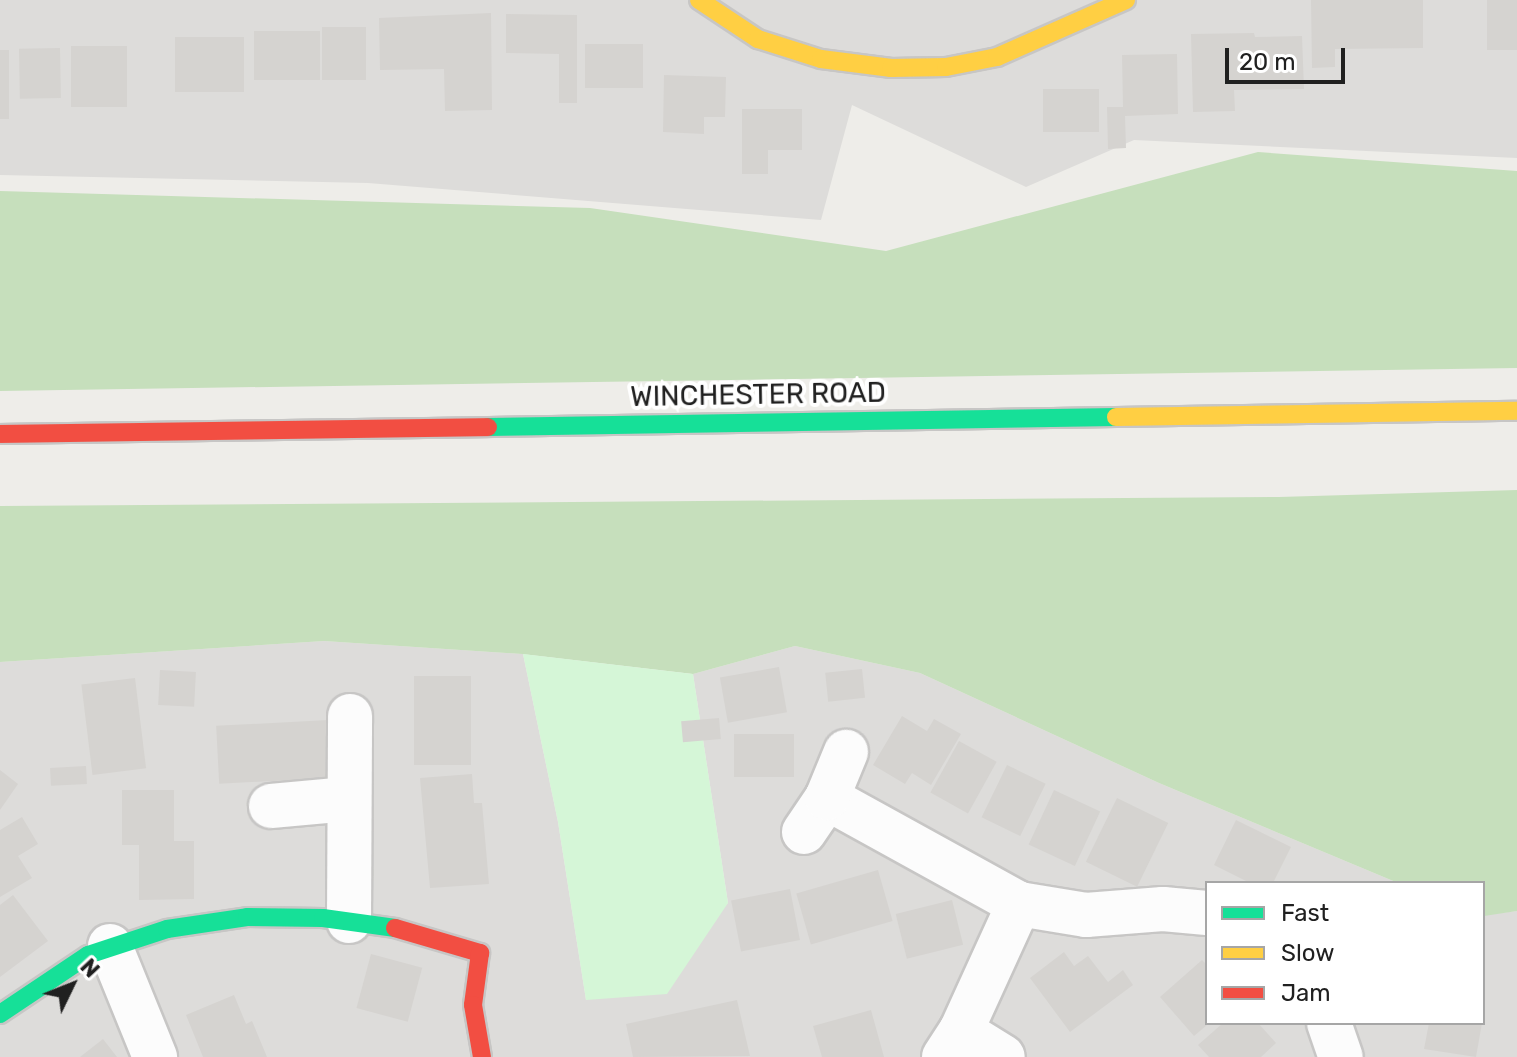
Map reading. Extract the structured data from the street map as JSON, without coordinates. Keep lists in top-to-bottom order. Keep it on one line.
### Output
{"streets":{"main road":["WINCHESTER ROAD"]},"legend":["Fast","Slow","Jam"],"scale_bar":"20 m","north":"top right"}
